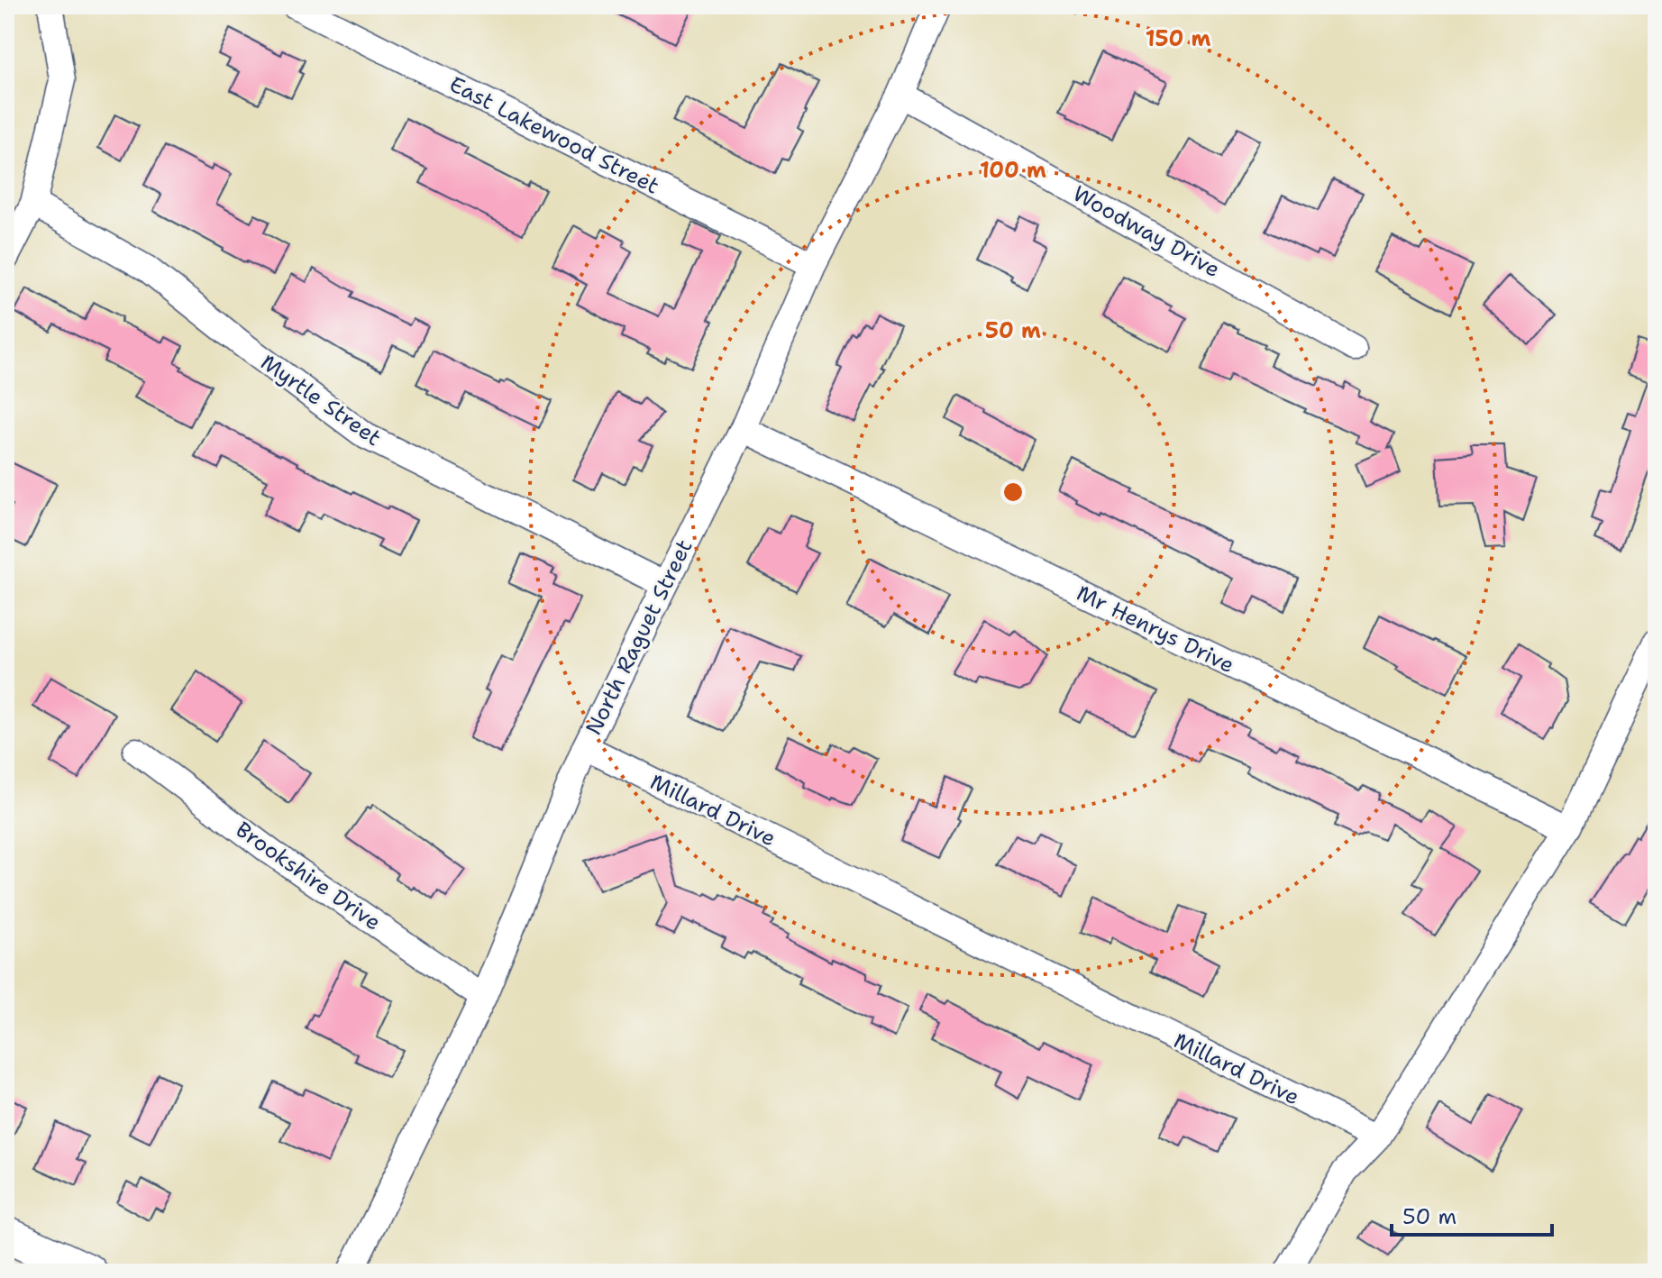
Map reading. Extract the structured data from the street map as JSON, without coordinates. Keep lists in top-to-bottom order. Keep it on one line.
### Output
{"streets":{"street":["East Lakewood Street","Woodway Drive","Myrtle Street","Mr Henrys Drive","North Raguet Street","Millard Drive","Brookshire Drive"]},"crossings":[["East Lakewood Street","North Raguet Street"],["Woodway Drive","North Raguet Street"],["Myrtle Street","North Raguet Street"],["Mr Henrys Drive","North Raguet Street"],["North Raguet Street","Millard Drive"],["North Raguet Street","Brookshire Drive"]],"scale_bar":"50 m","rings":["150 m","100 m","50 m"]}
